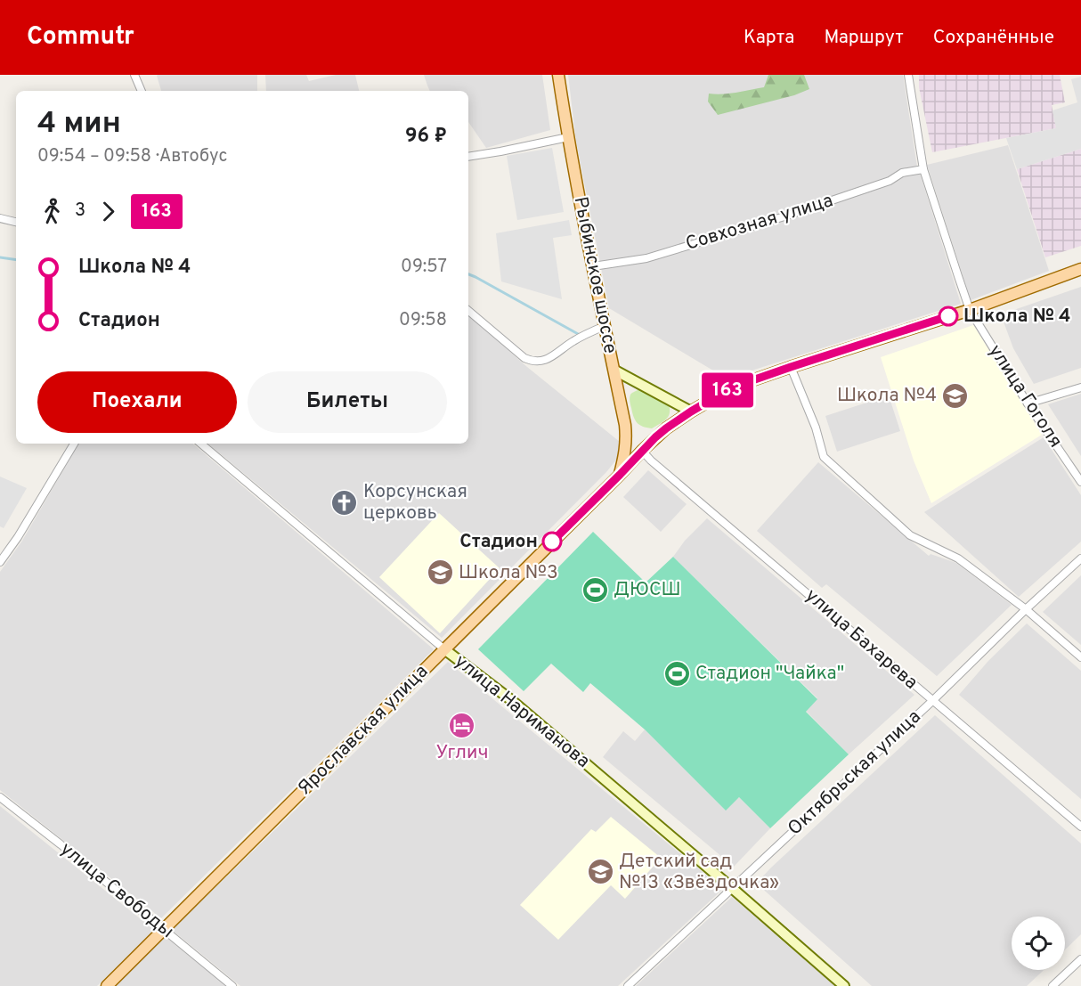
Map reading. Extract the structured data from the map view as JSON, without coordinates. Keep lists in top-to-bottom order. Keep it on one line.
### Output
{"streets":{"main road":["Рыбинское шоссе","улица Нариманова","Ярославская улица"],"street":["Совхозная улица","улица Гоголя","улица Бахарева","Октябрьская улица","улица Свободы"]},"crossings":[["Совхозная улица","Рыбинское шоссе"],["Совхозная улица","улица Гоголя"],["Рыбинское шоссе","Ярославская улица"],["улица Гоголя","Ярославская улица"],["улица Бахарева","Ярославская улица"],["улица Бахарева","Октябрьская улица"],["улица Нариманова","Ярославская улица"],["улица Нариманова","Октябрьская улица"],["Ярославская улица","улица Свободы"]],"places":{"other":["Школа № 4","Стадион"],"school or university":["Школа №4","Школа №3","Детский сад №13 «Звёздочка»"],"church":["Корсунская церковь"],"sports":["ДЮСШ","Стадион \"Чайка\""],"hotel":["Углич"]},"lines":["bus line 163"],"page":{"header":"Commutr","nav":["Карта","Маршрут","Сохранённые"],"on_map":"163","heading":["4 мин","09:54 – 09:58 · Автобус","96 ₽"],"legs":["3","163"],"list":[{"name":"Школа № 4","value":"09:57"},{"name":"Стадион","value":"09:58"}],"buttons":["Поехали","Билеты"]}}
